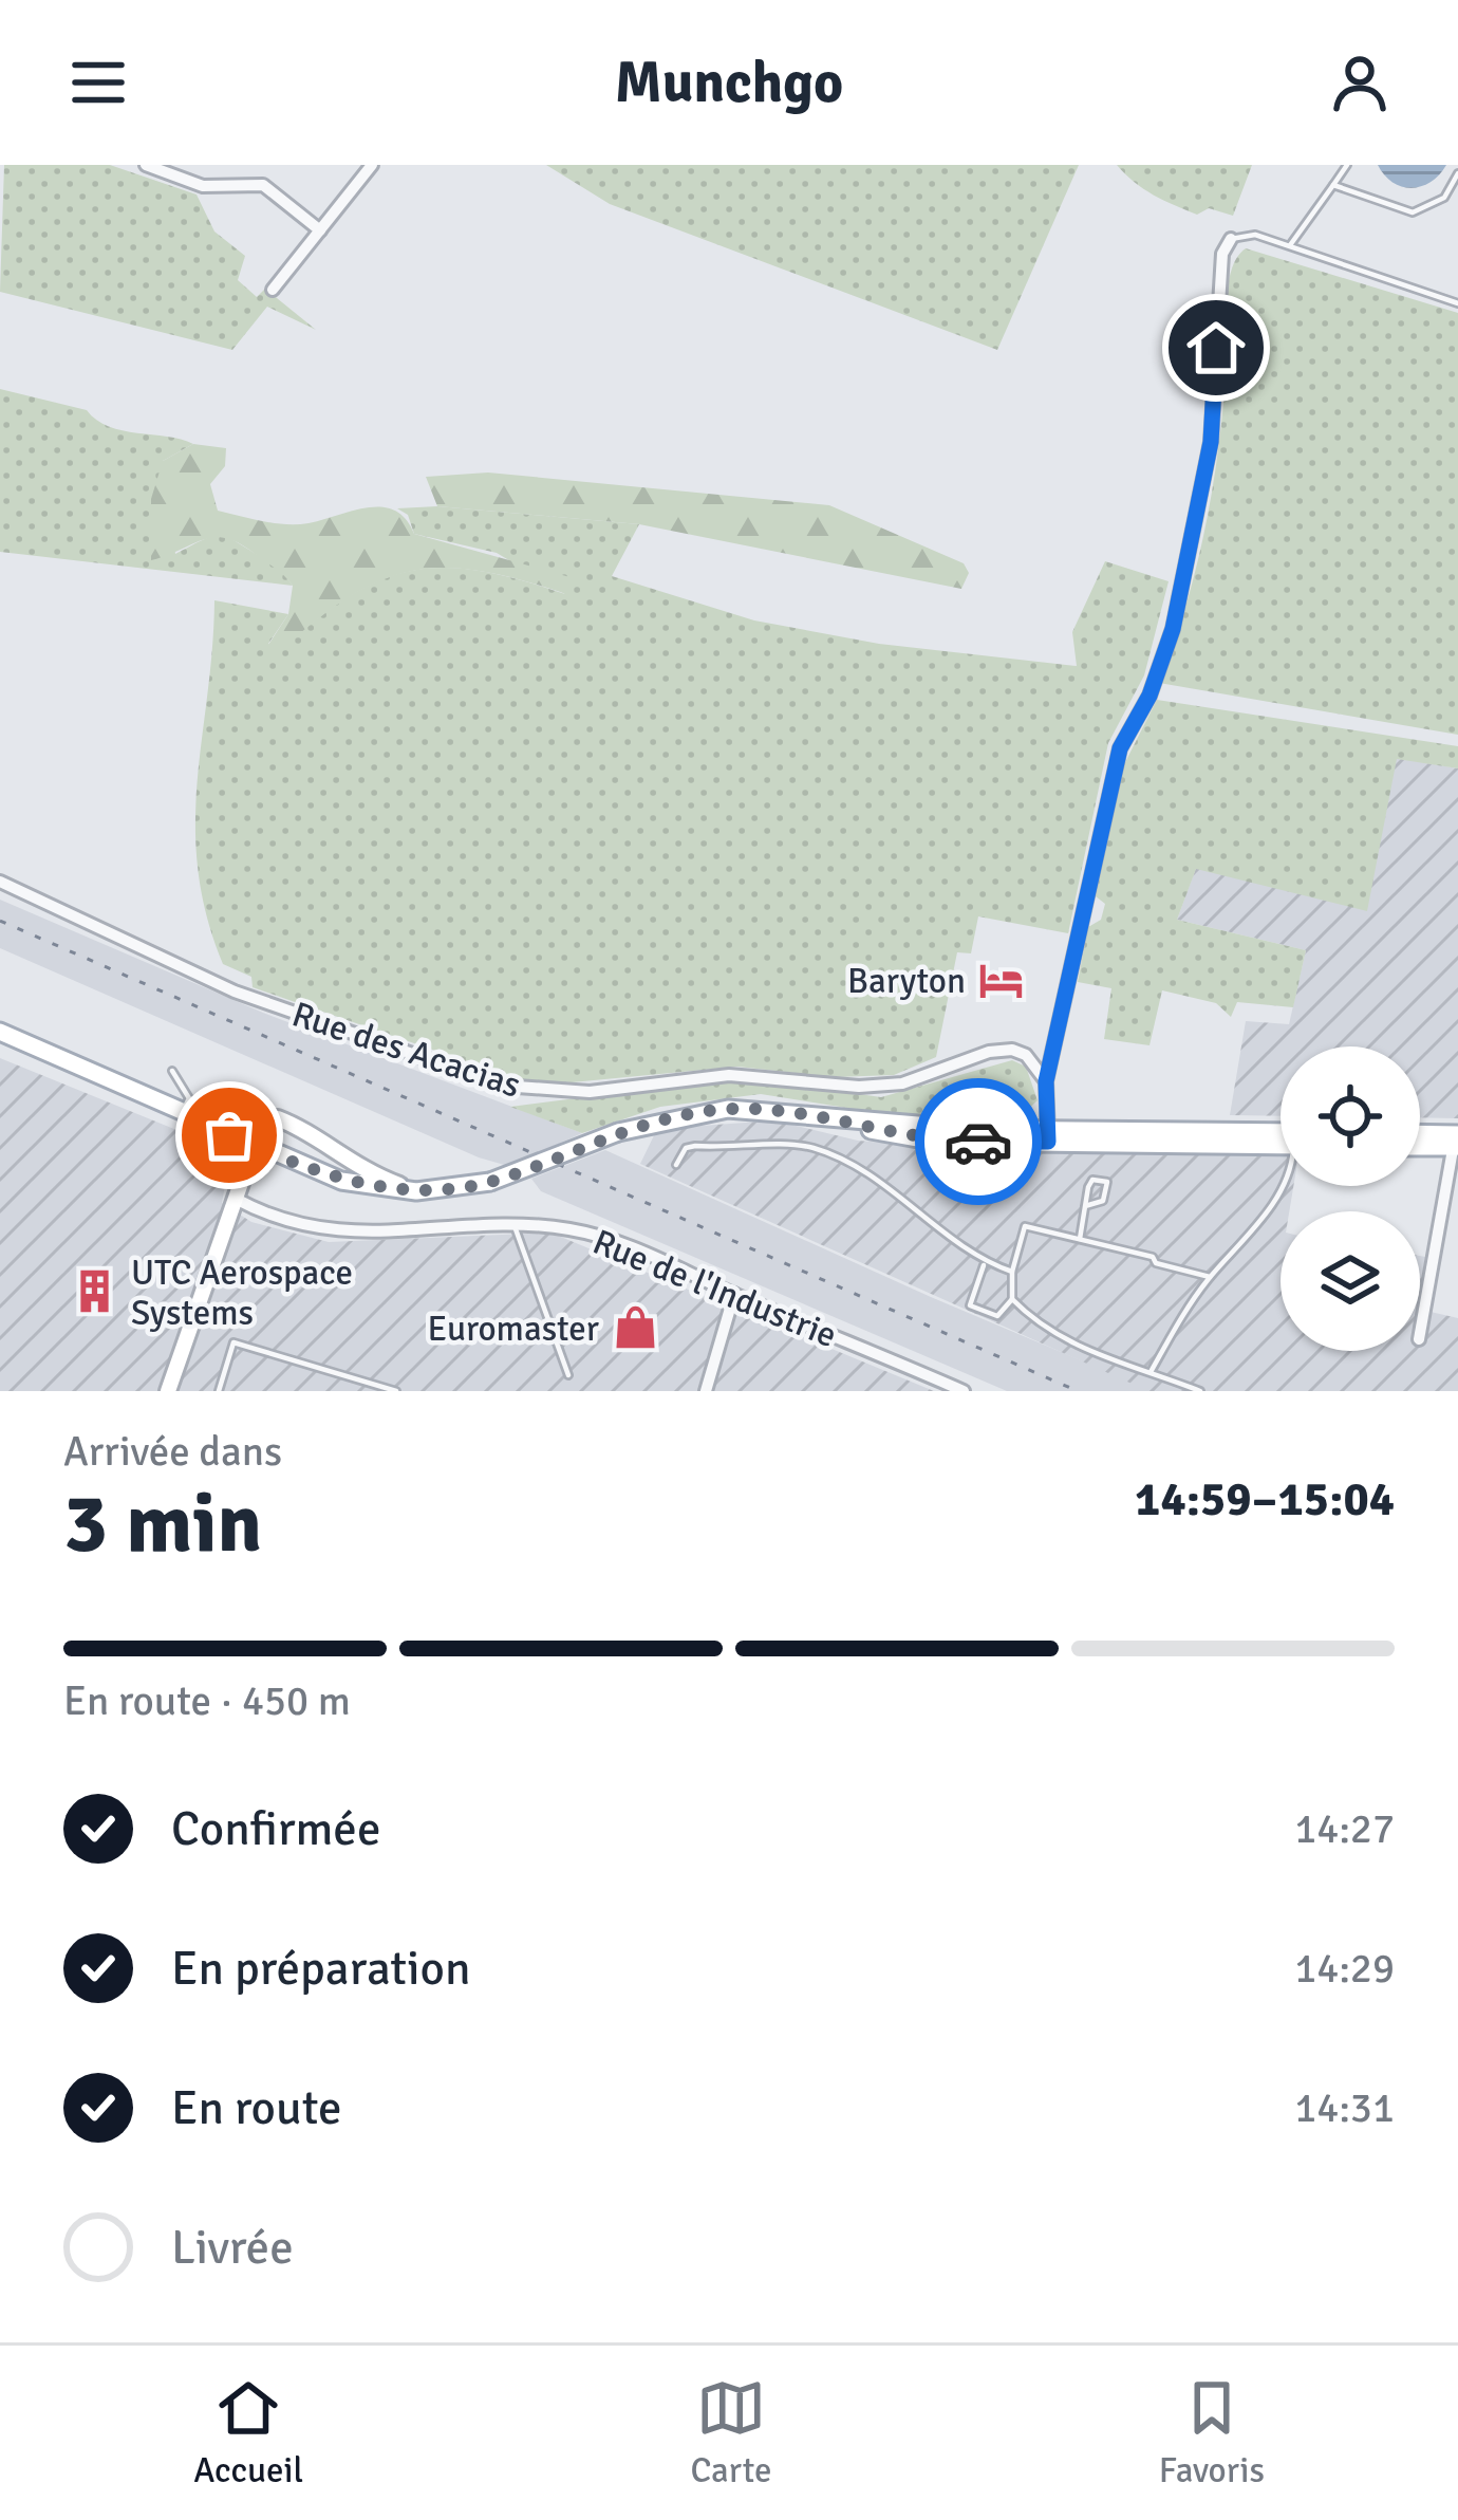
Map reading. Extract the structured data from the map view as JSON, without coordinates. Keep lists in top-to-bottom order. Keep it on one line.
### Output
{"streets":{"street":["Rue des Acacias","Rue de l'Industrie"]},"places":{"hotel":["Baryton"],"building":["UTC Aerospace Systems"],"shop":["Euromaster"]},"page":{"header":"Munchgo","heading":["3 min","Arrivée dans","14:59–15:04"],"bar":"En route · 450 m","list":[["Confirmée","14:27"],["En préparation","14:29"],["En route","14:31"],"Livrée"],"tabs":["Accueil","Carte","Favoris"]}}
